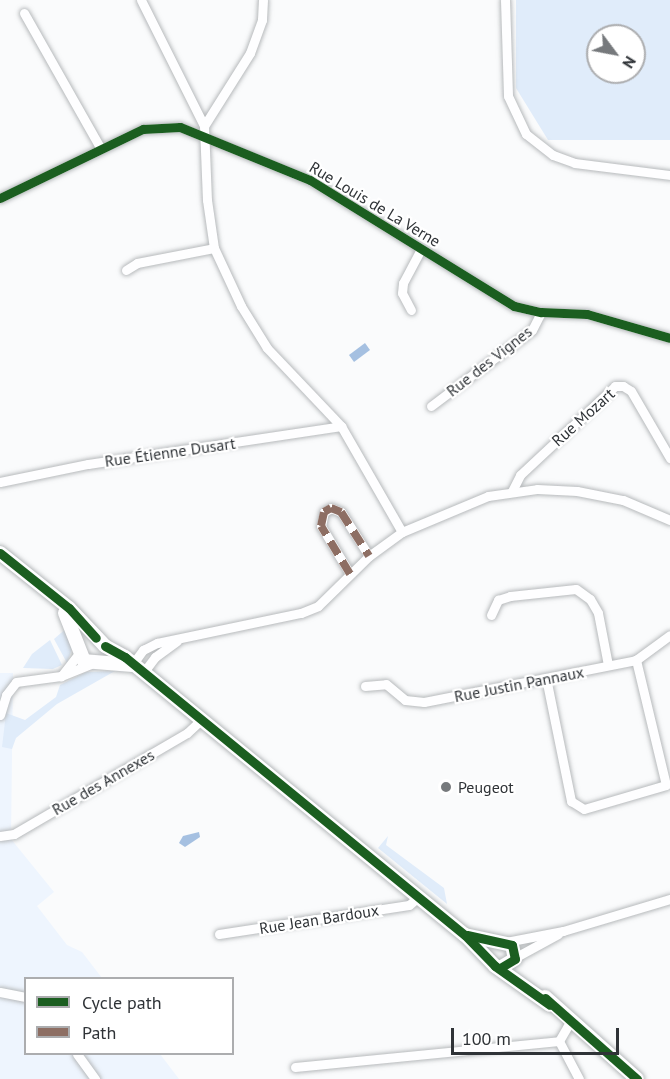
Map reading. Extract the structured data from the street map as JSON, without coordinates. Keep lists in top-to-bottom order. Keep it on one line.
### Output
{"streets":{"street":["Rue Louis de La Verne","Rue des Vignes","Rue Mozart","Rue Étienne Dusart","Rue Justin Pannaux","Rue des Annexes","Rue Jean Bardoux"]},"crossings":[["Rue Louis de La Verne","Rue des Vignes"]],"places":["Peugeot"],"legend":["Cycle path","Path"],"scale_bar":"100 m","north":"bottom right"}
